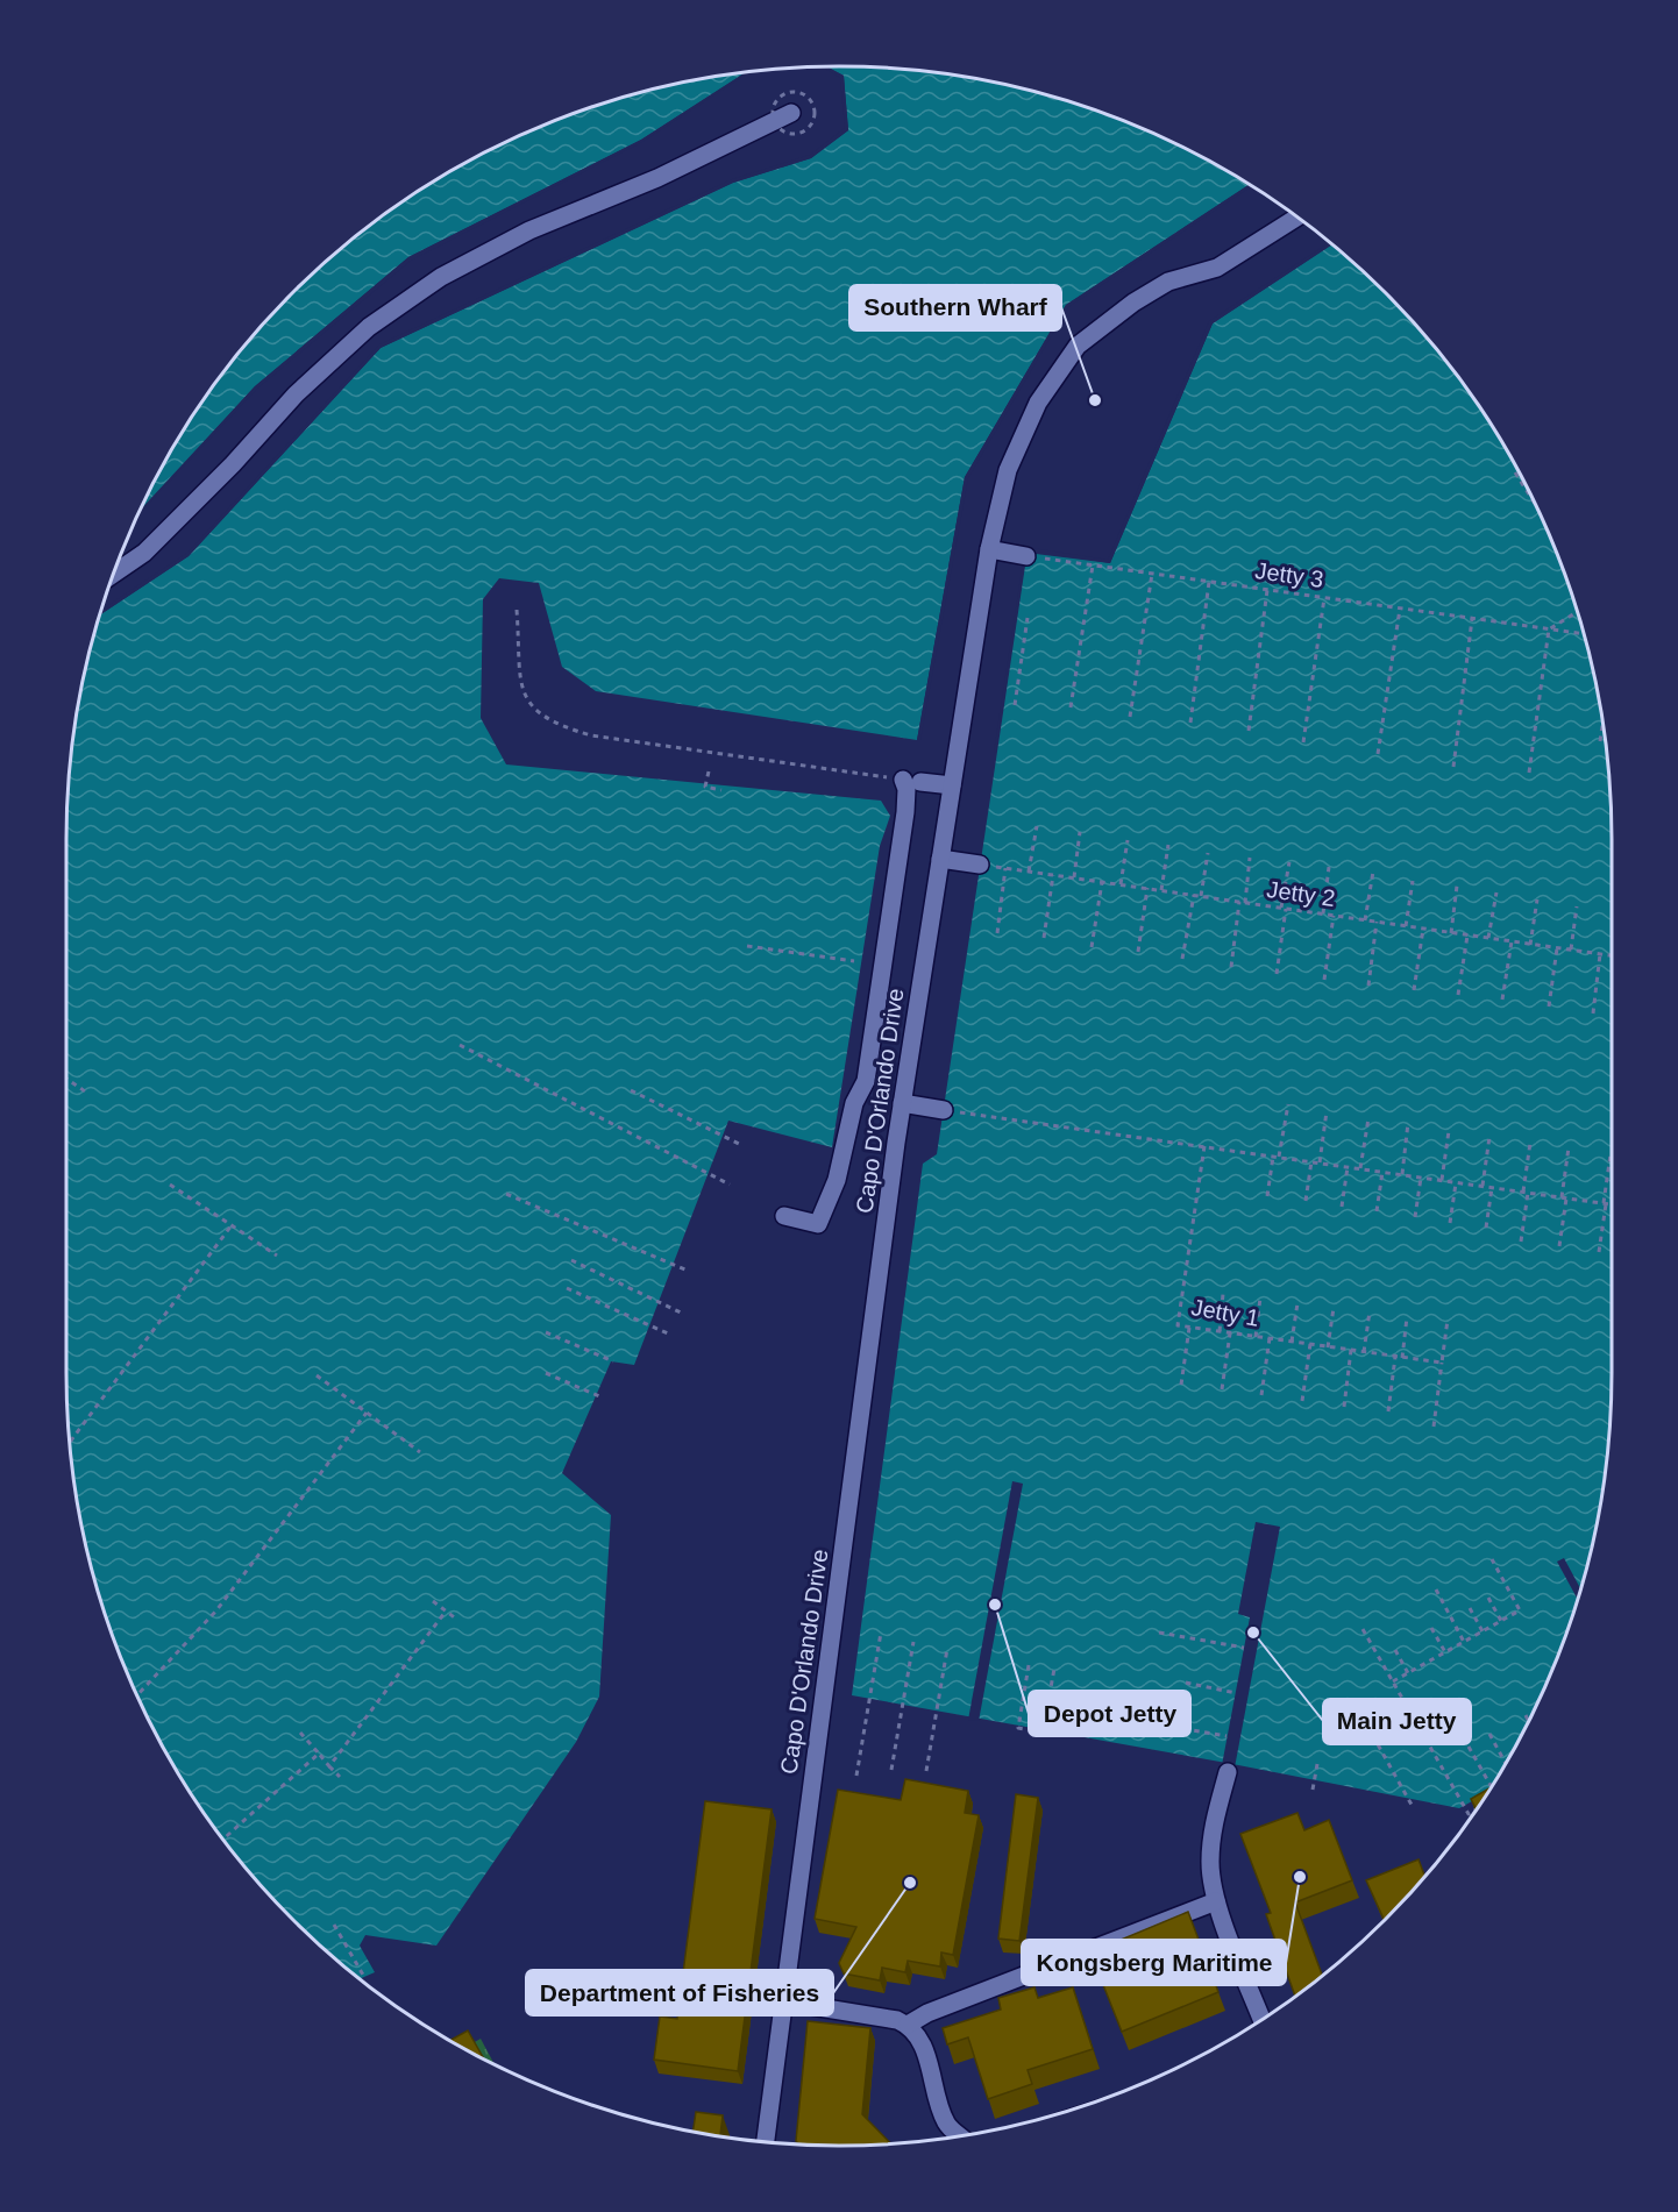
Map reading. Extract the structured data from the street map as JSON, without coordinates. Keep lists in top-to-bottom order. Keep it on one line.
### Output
{"streets":{"street":["Capo D'Orlando Drive"],"path":["Jetty 3","Jetty 2","Jetty 1"]},"places":["Southern Wharf","Depot Jetty","Main Jetty","Kongsberg Maritime","Department of Fisheries"]}
